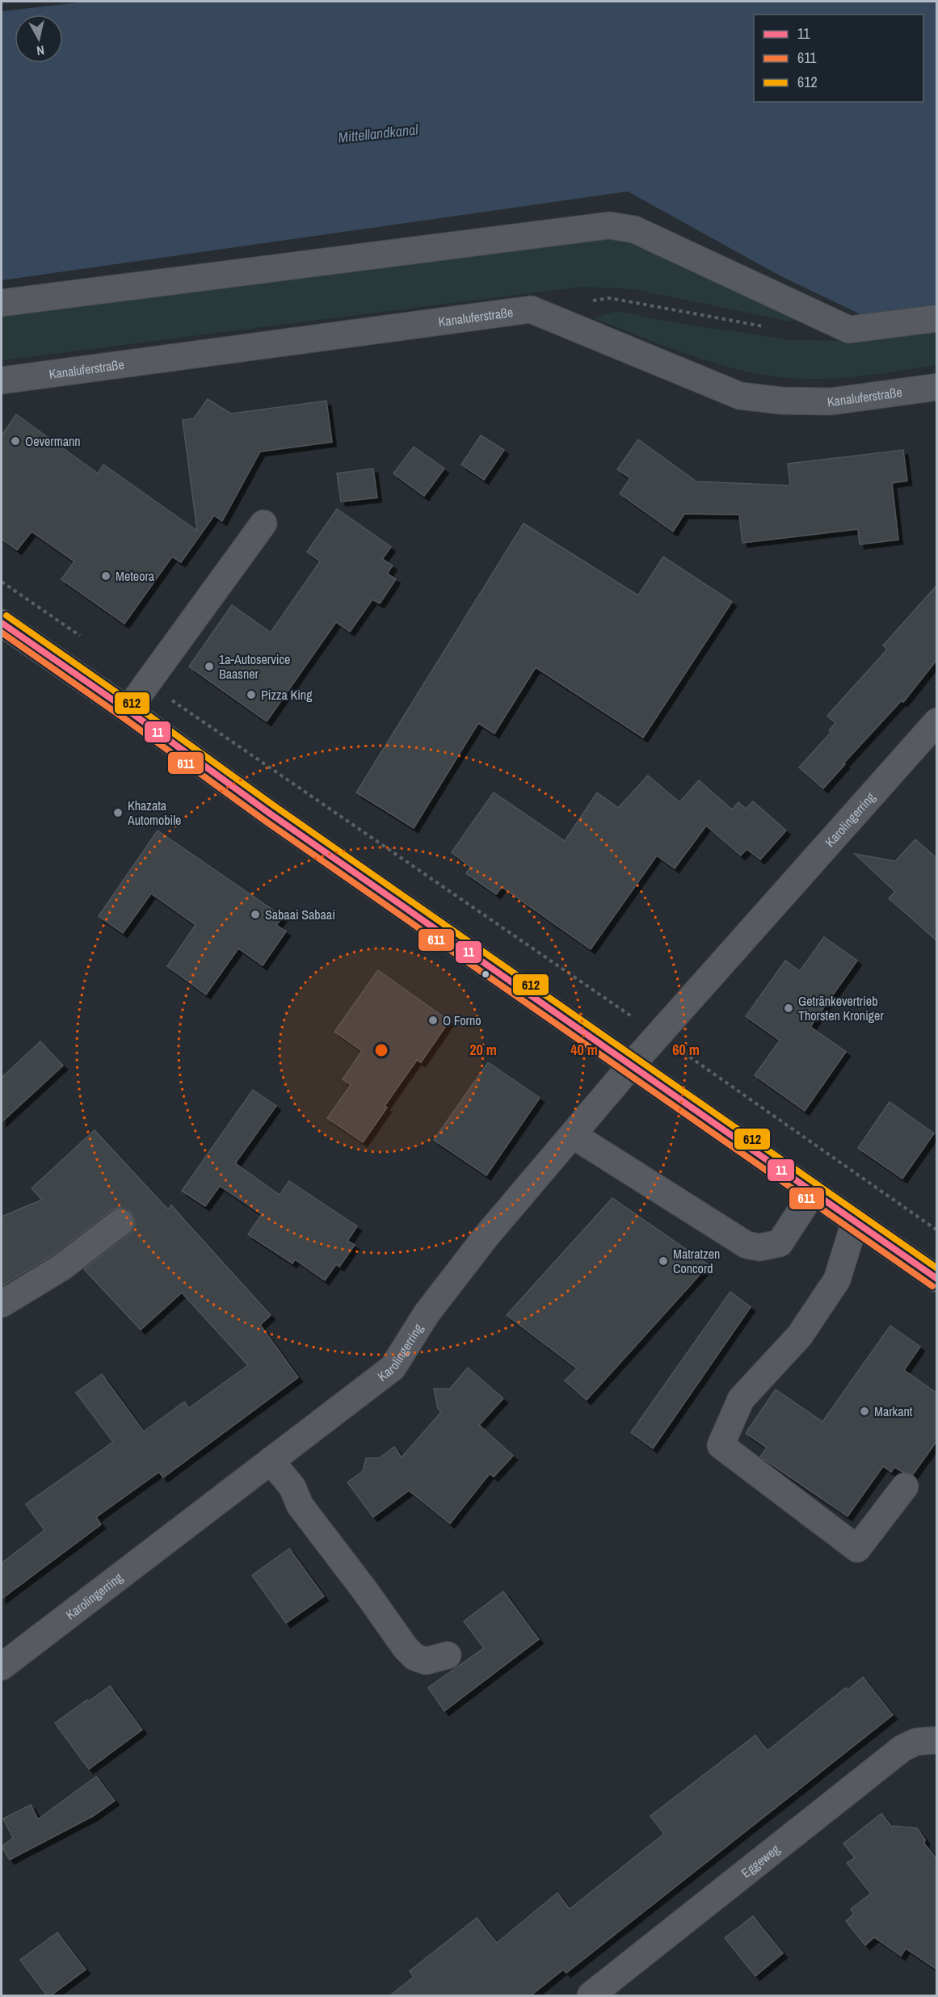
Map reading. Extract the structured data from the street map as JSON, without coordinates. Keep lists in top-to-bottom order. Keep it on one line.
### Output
{"streets":{"street":["Kanaluferstraße","Karolingerring","Eggeweg"]},"water":["Mittellandkanal"],"places":["Oevermann","Meteora","1a-Autoservice Baasner","Pizza King","Khazata Automobile","Sabaai Sabaai","Getränkevertrieb Thorsten Kroniger","O Forno","Matratzen Concord","Markant"],"lines":["transit line 612","transit line 11","transit line 611"],"legend":["11","611","612"],"north":"bottom","rings":["20 m","40 m","60 m"]}
